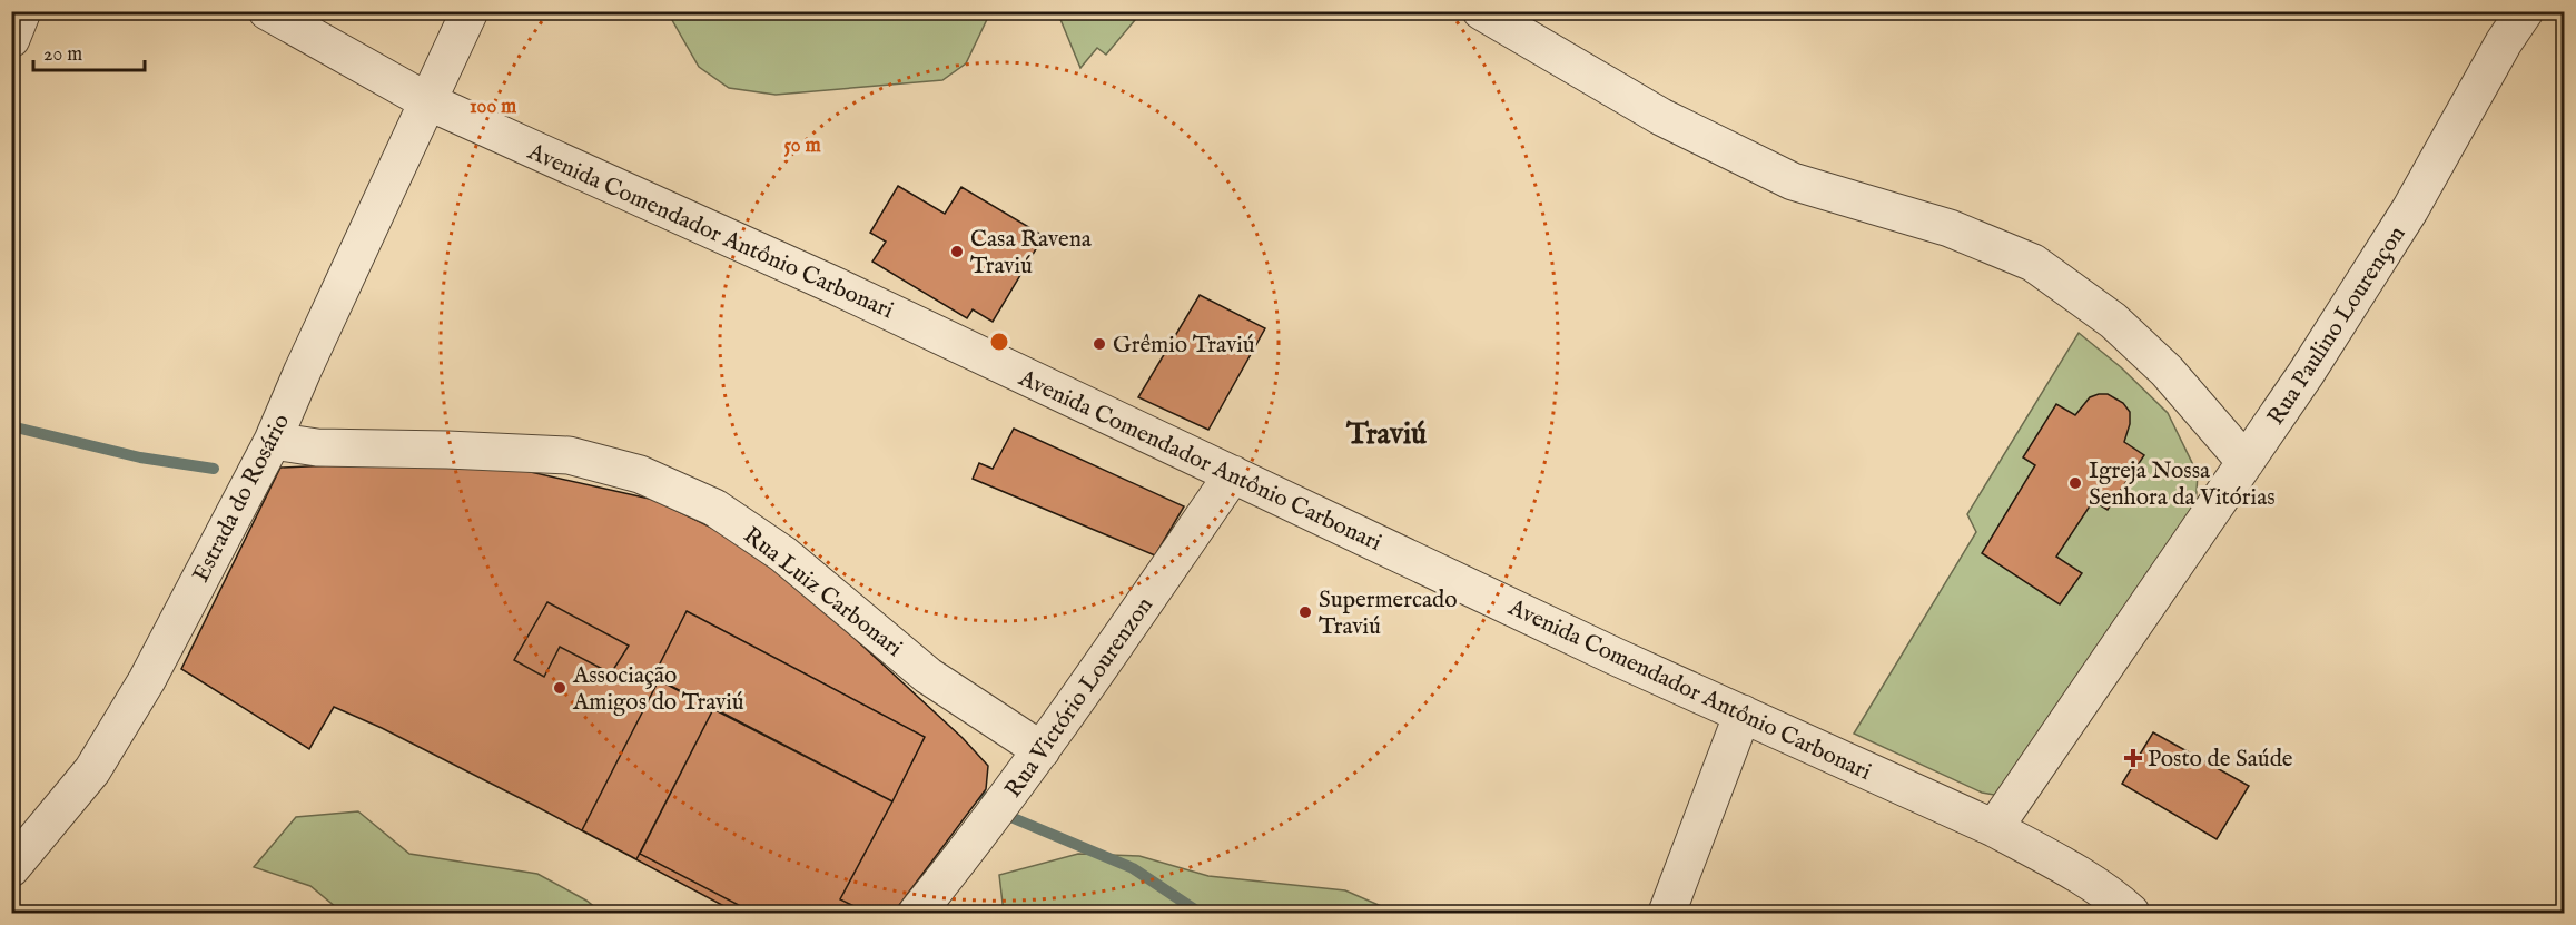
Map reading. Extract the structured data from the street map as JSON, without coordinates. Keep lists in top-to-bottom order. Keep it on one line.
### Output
{"streets":{"street":["Avenida Comendador Antônio Carbonari","Rua Paulino Lourençon","Estrada do Rosário","Rua Luiz Carbonari","Rua Victório Lourenzon"]},"crossings":[["Avenida Comendador Antônio Carbonari","Rua Paulino Lourençon"],["Avenida Comendador Antônio Carbonari","Estrada do Rosário"],["Avenida Comendador Antônio Carbonari","Rua Victório Lourenzon"],["Estrada do Rosário","Rua Luiz Carbonari"],["Rua Luiz Carbonari","Rua Victório Lourenzon"]],"districts":["Traviú"],"places":{"other":["Casa Ravena Traviú","Grêmio Traviú","Igreja Nossa Senhora da Vitórias","Supermercado Traviú","Associação Amigos do Traviú"],"health":["Posto de Saúde"]},"scale_bar":"20 m","rings":["100 m","50 m"]}
